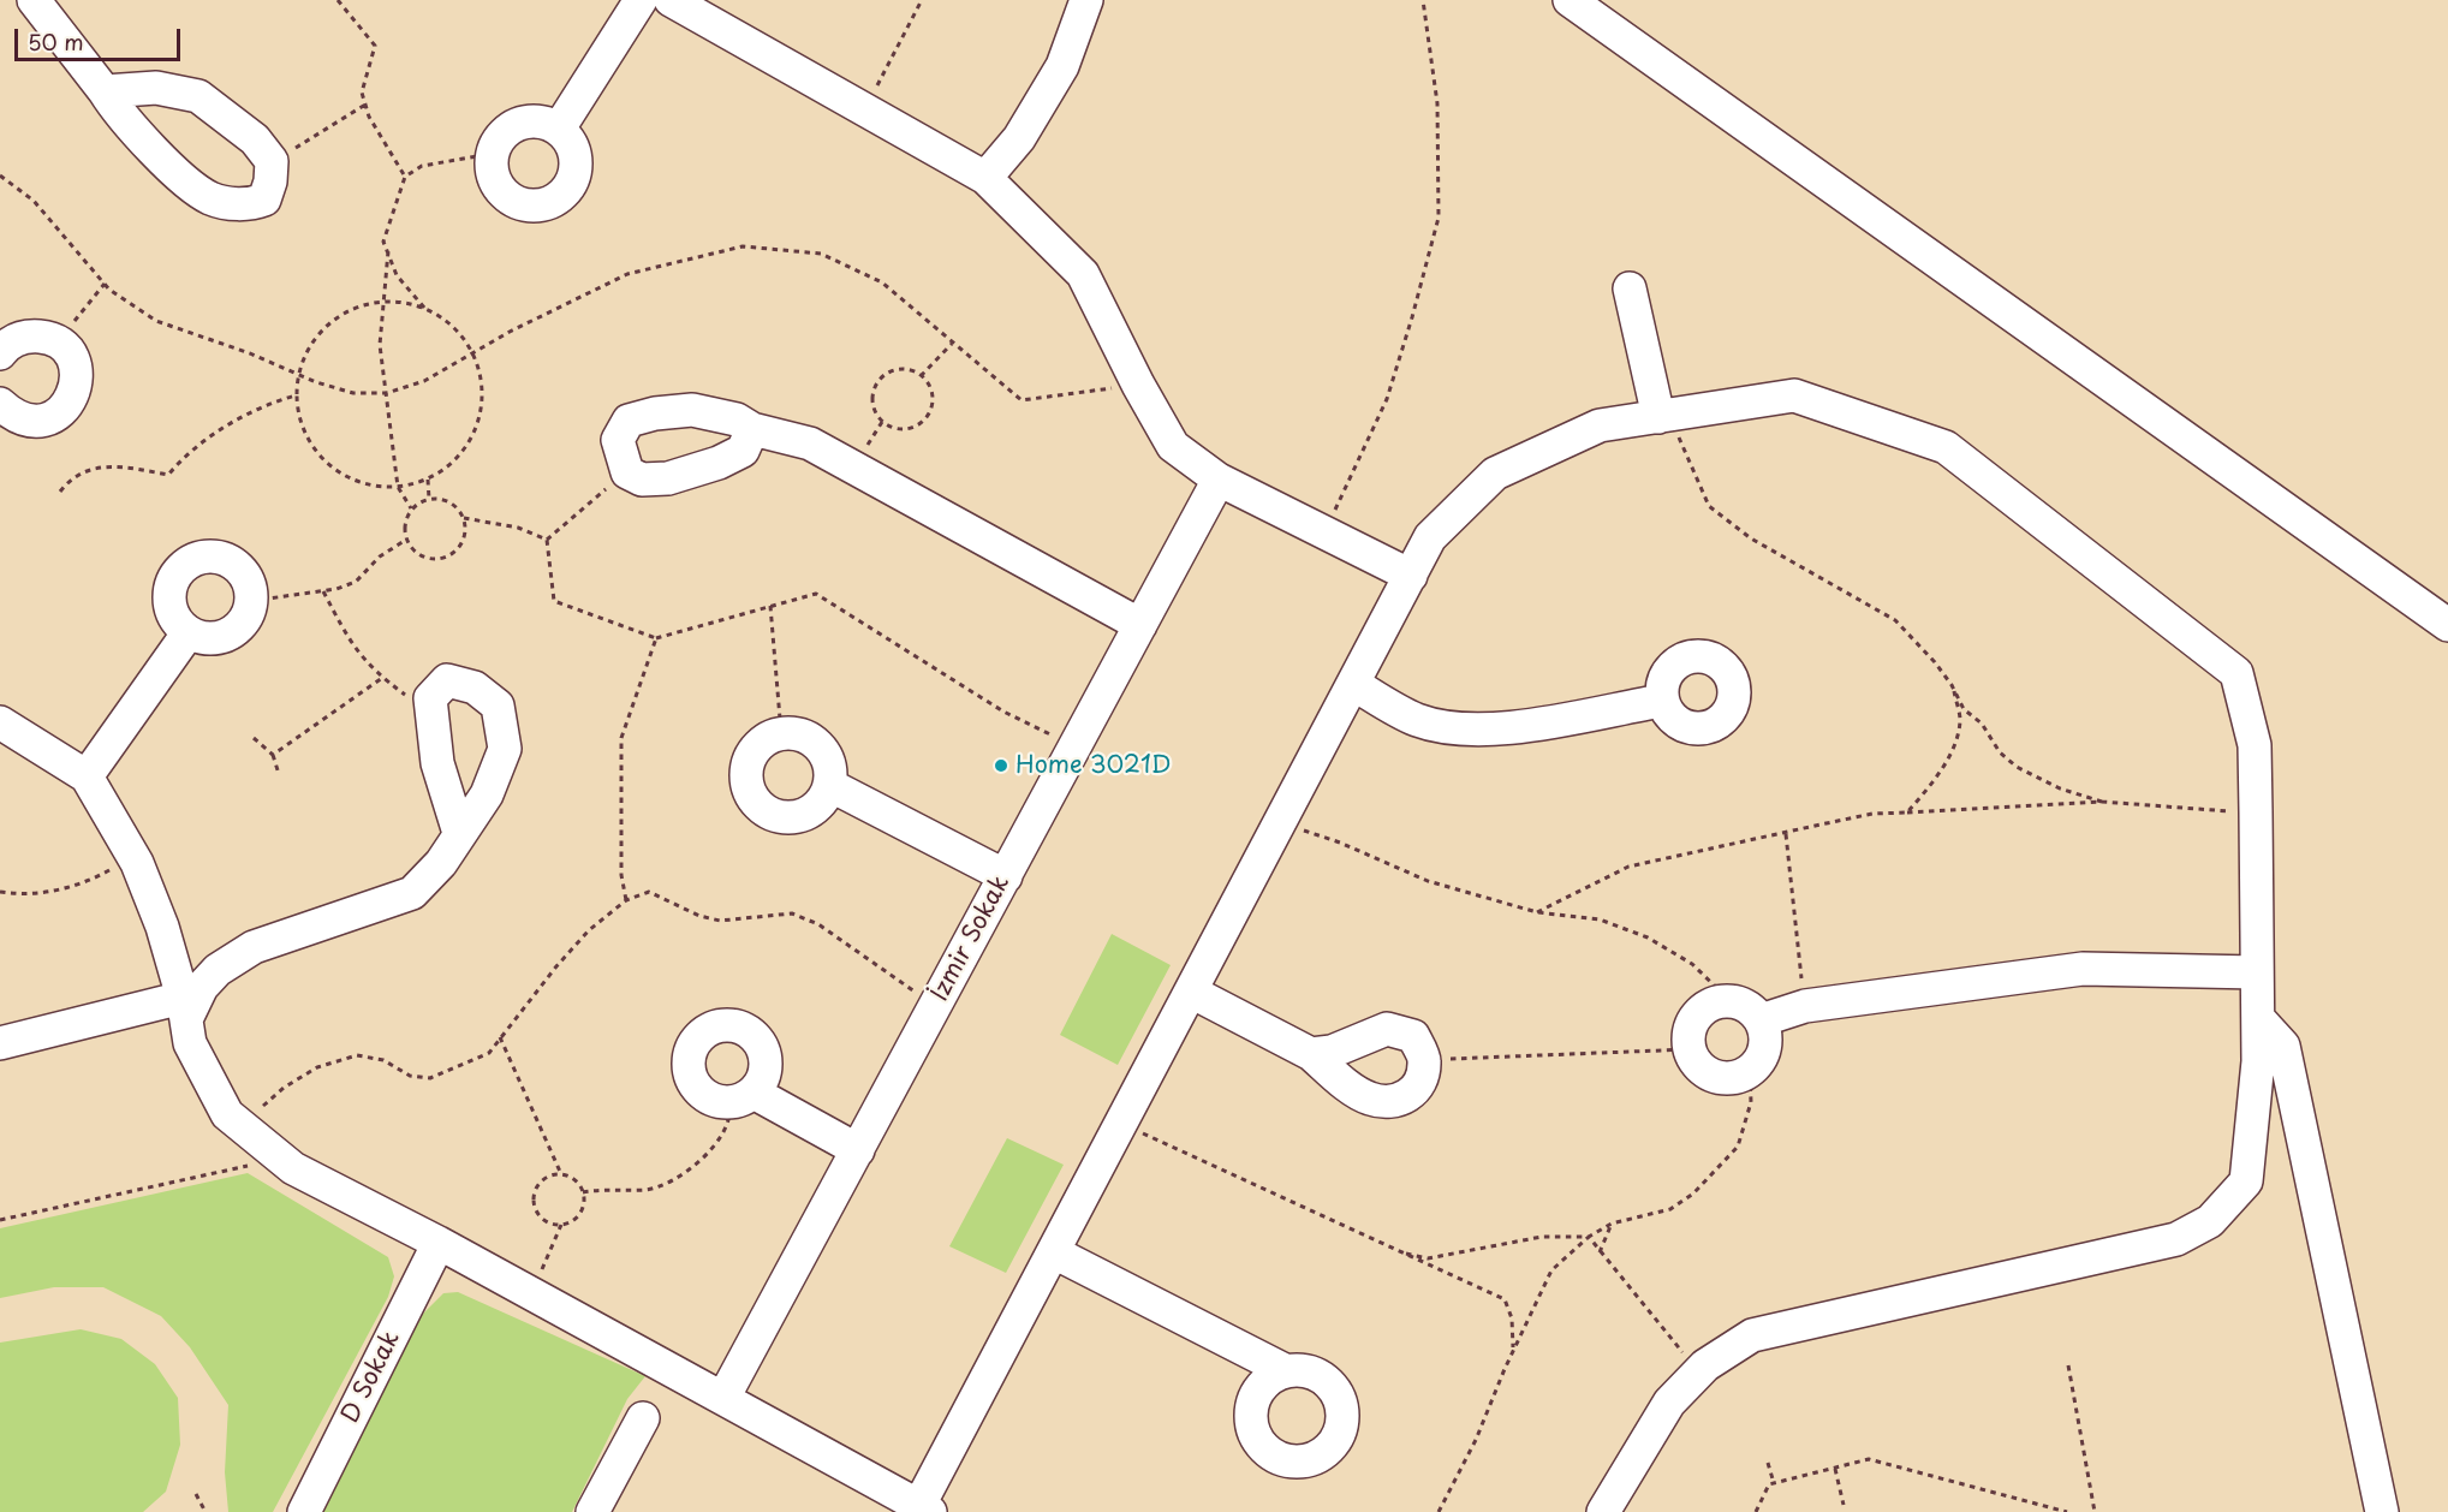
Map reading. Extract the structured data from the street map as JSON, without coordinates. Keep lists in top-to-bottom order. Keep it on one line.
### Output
{"streets":{"street":["İzmir Sokak","D Sokak"]},"places":["Home 3021D"],"scale_bar":"50 m"}
